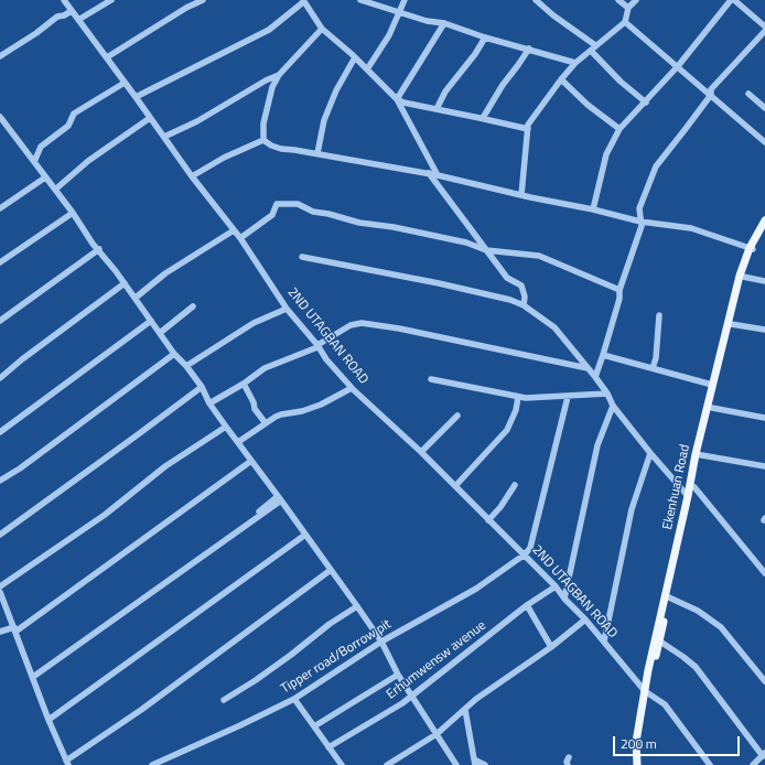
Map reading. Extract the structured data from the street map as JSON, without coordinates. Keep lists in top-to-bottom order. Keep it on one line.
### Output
{"streets":{"main road":["Ekenhuan Road"],"street":["2ND UTAGBAN ROAD","Tipper road/Borrow pit","Erhumwensw avenue"]},"crossings":[["2ND UTAGBAN ROAD","Ekenhuan Road"],["2ND UTAGBAN ROAD","Tipper road/Borrow pit"],["2ND UTAGBAN ROAD","Erhumwensw avenue"]],"scale_bar":"200 m"}
